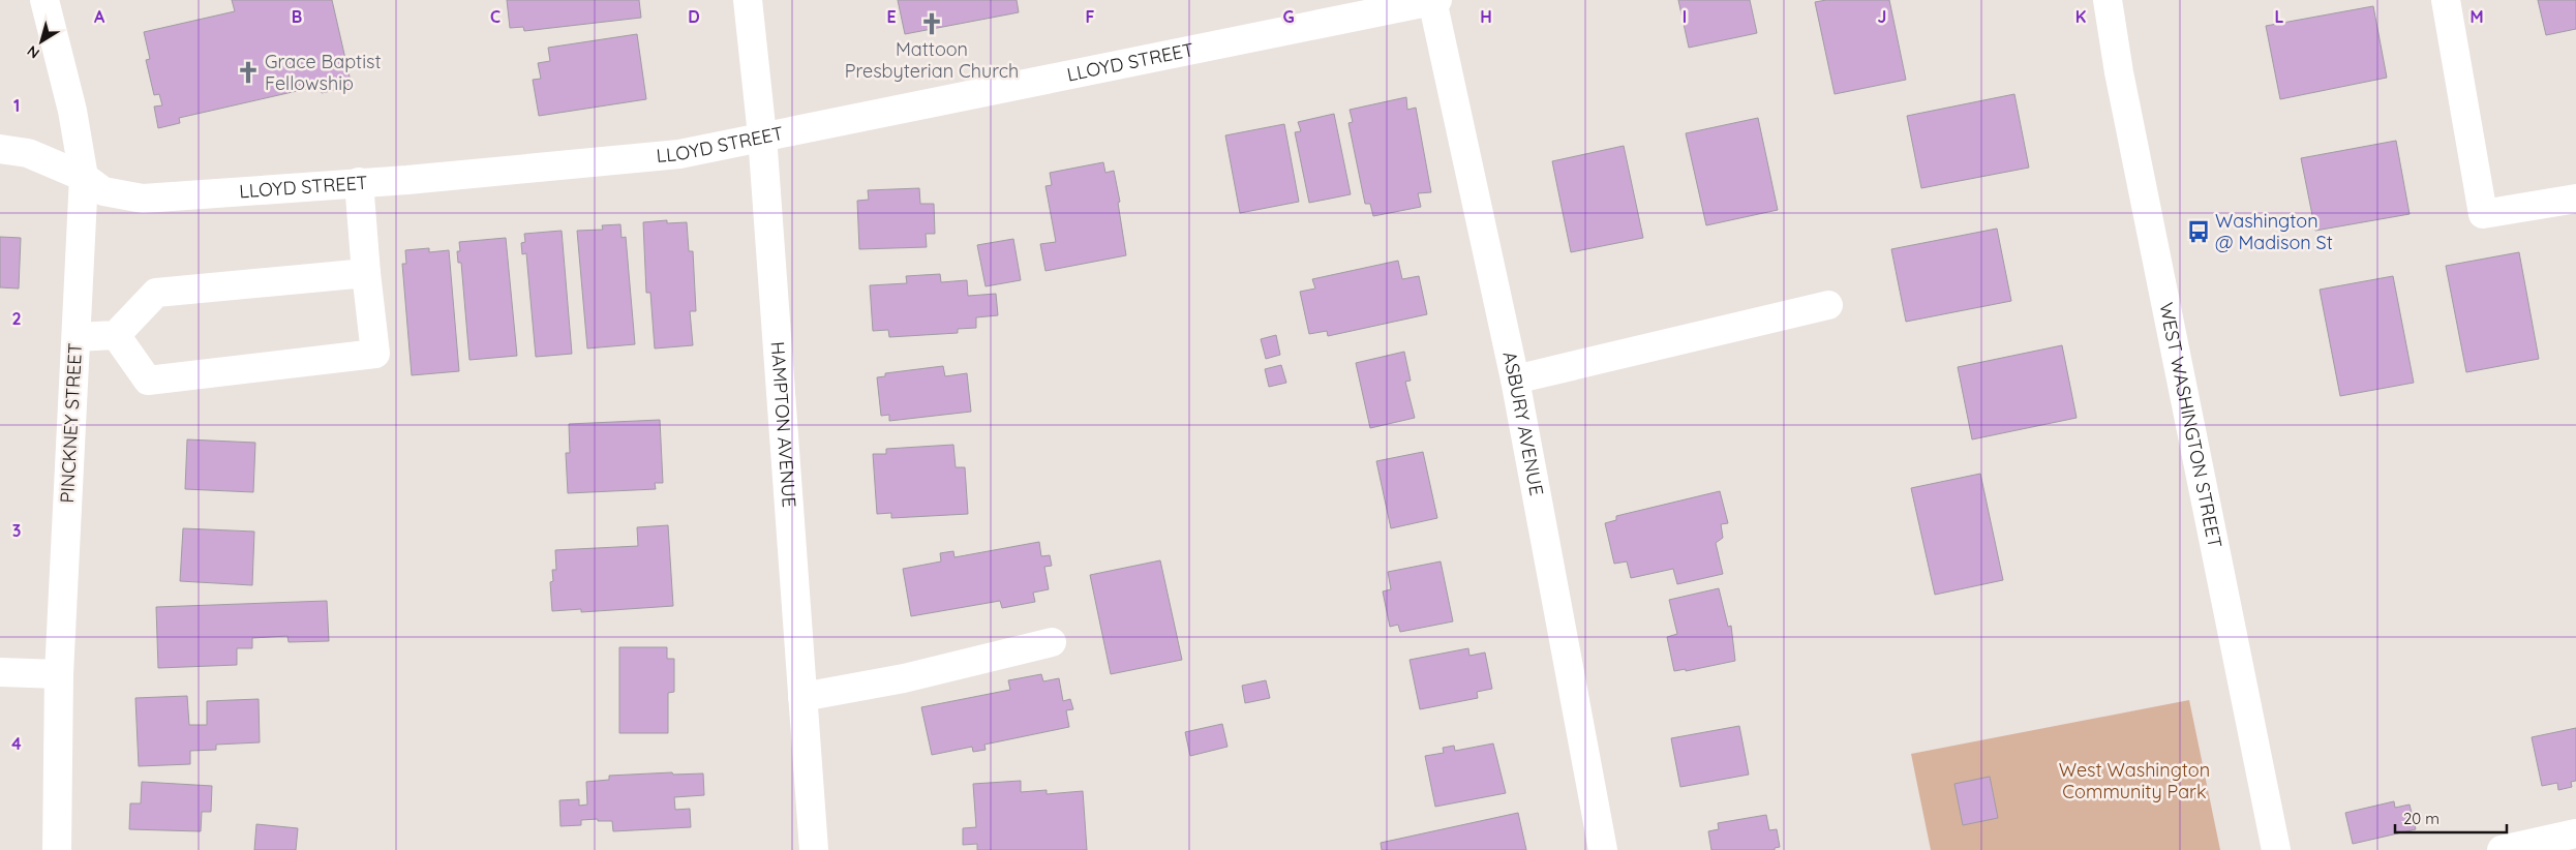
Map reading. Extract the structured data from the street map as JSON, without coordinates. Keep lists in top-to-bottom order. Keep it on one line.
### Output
{"streets":{"street":["LLOYD STREET","PINCKNEY STREET","ASBURY AVENUE","HAMPTON AVENUE","WEST WASHINGTON STREET"]},"crossings":[["LLOYD STREET","PINCKNEY STREET"],["LLOYD STREET","ASBURY AVENUE"],["LLOYD STREET","HAMPTON AVENUE"]],"parks":["West Washington Community Park"],"places":{"church":["Mattoon Presbyterian Church","Grace Baptist Fellowship"],"bus stop":["Washington @ Madison St"]},"scale_bar":"20 m","north":"bottom left","grid":{"columns":["A","B","C","D","E","F","G","H","I","J","K","L","M"],"rows":["1","2","3","4"]}}
